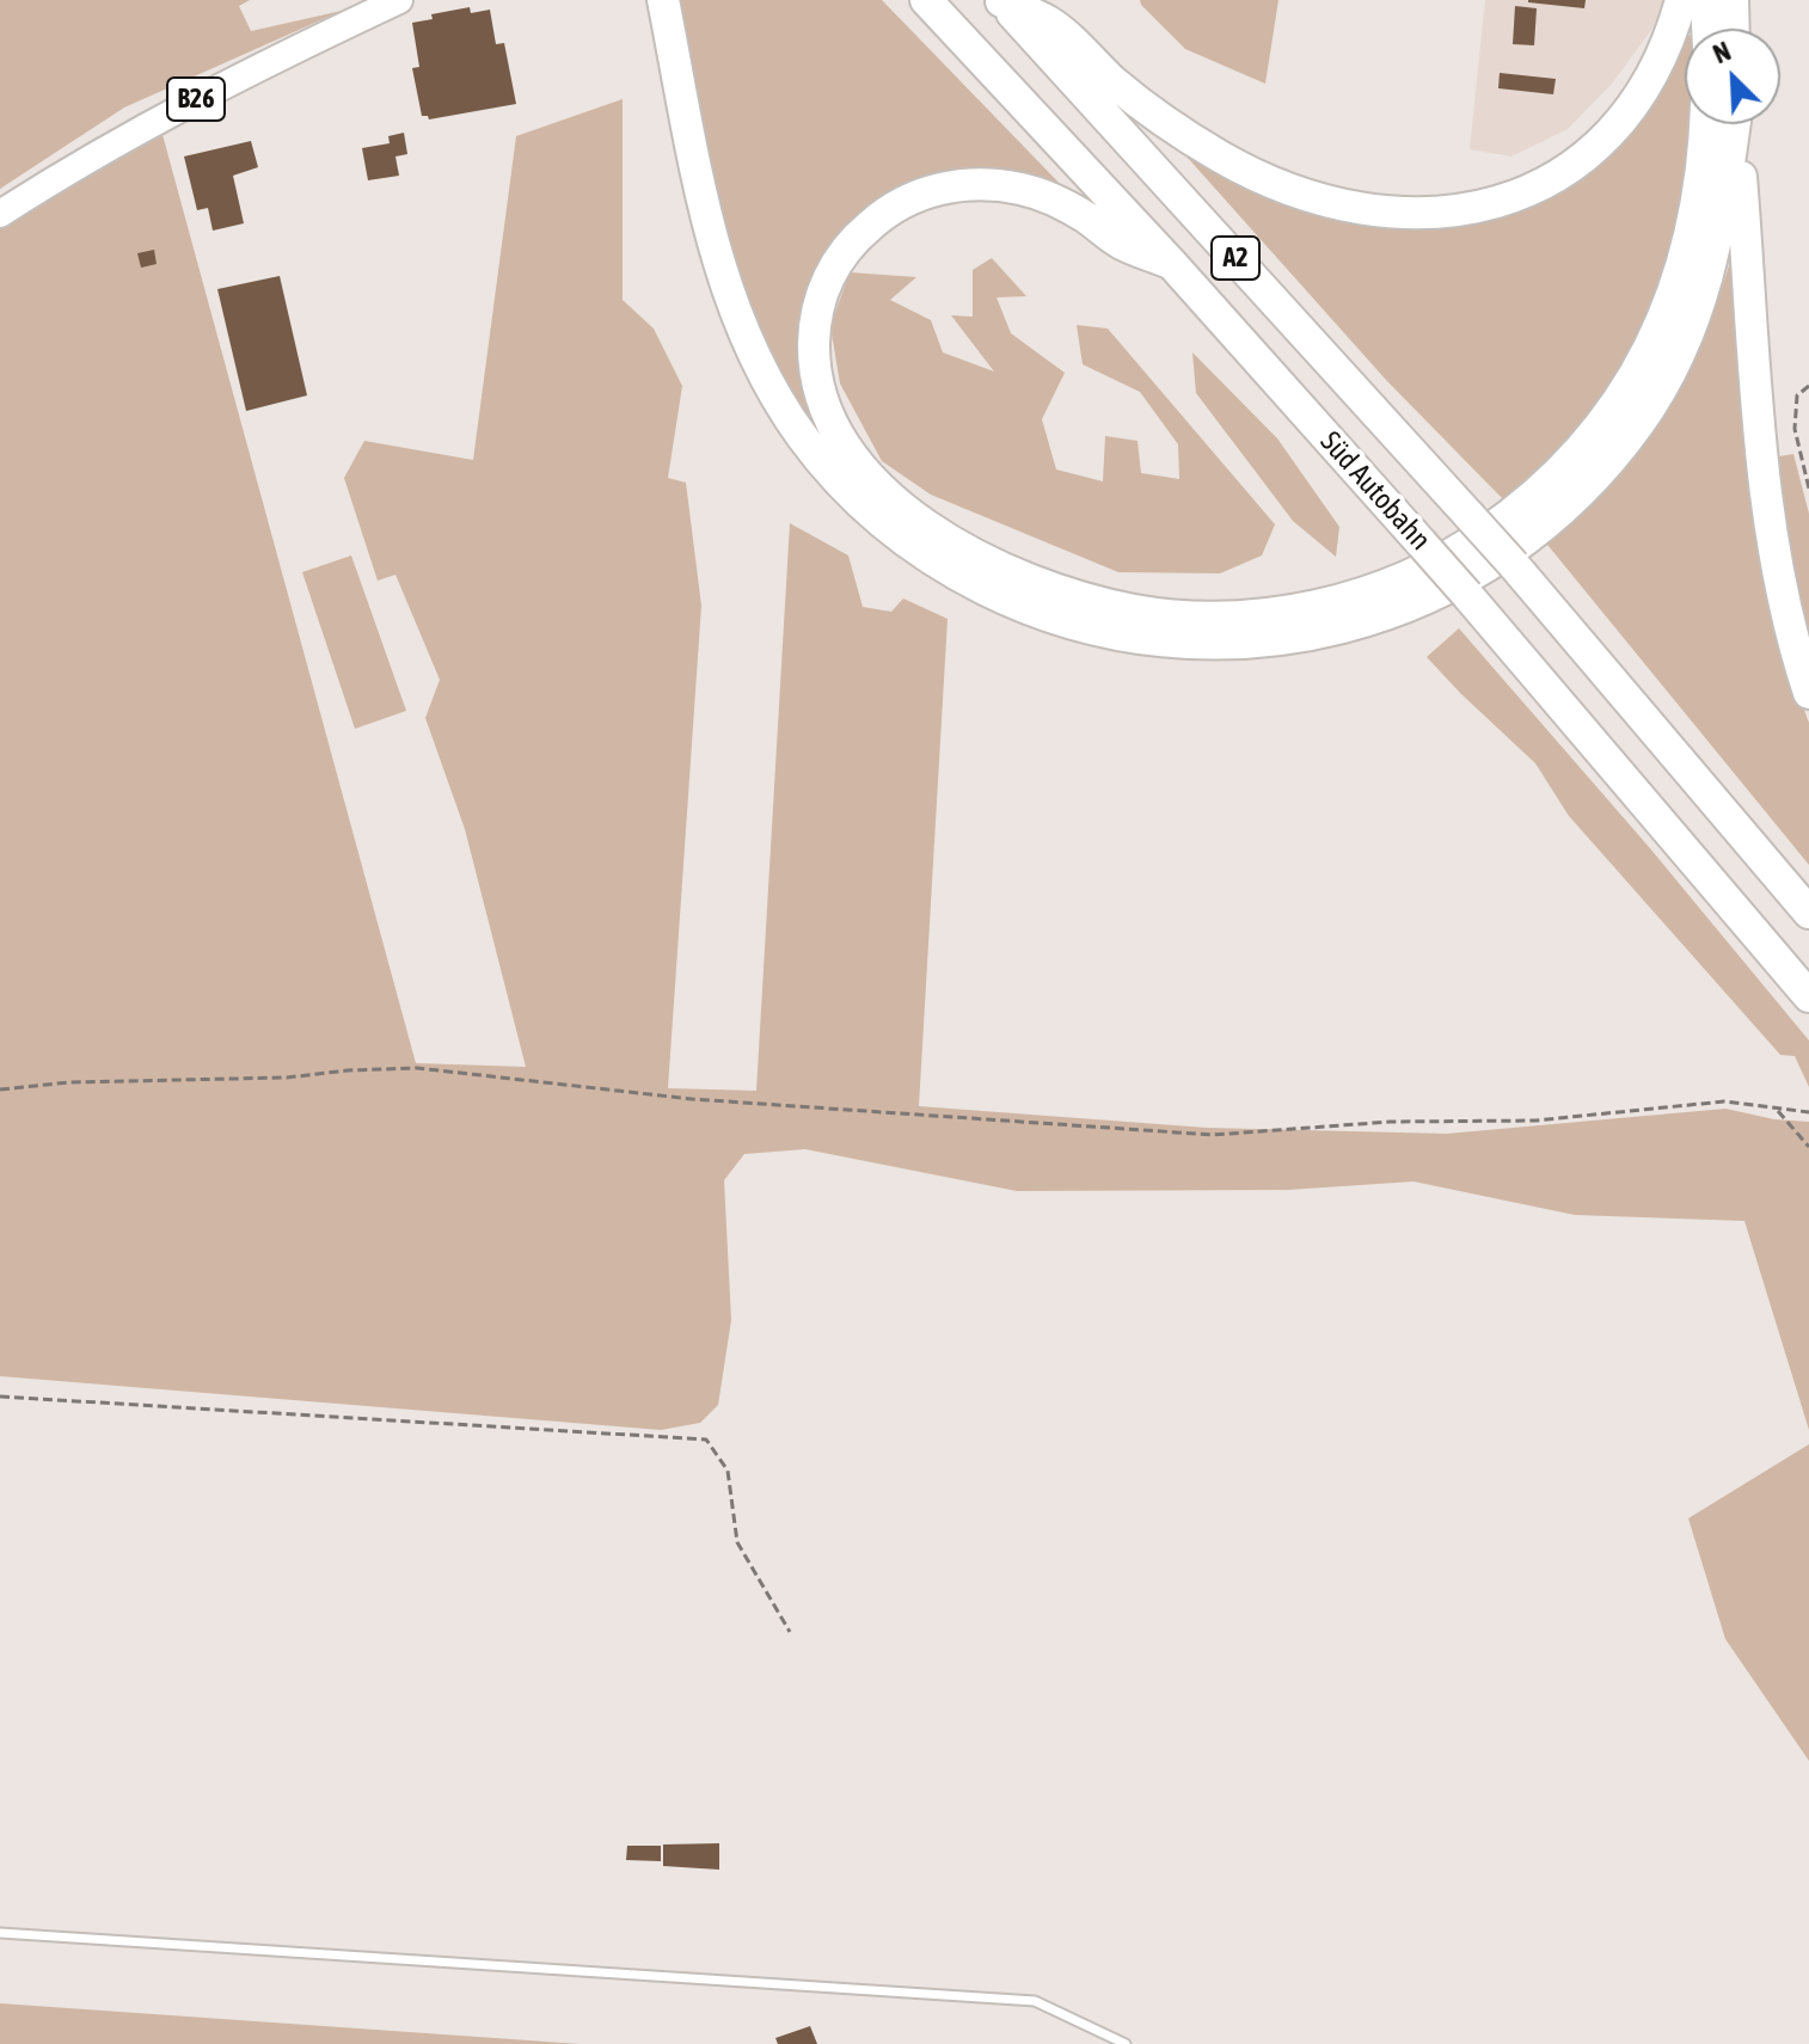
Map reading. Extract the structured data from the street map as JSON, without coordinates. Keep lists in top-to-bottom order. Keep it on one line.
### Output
{"streets":{"highway":["A2","Süd Autobahn"],"main road":["B26"]},"north":"top left"}
